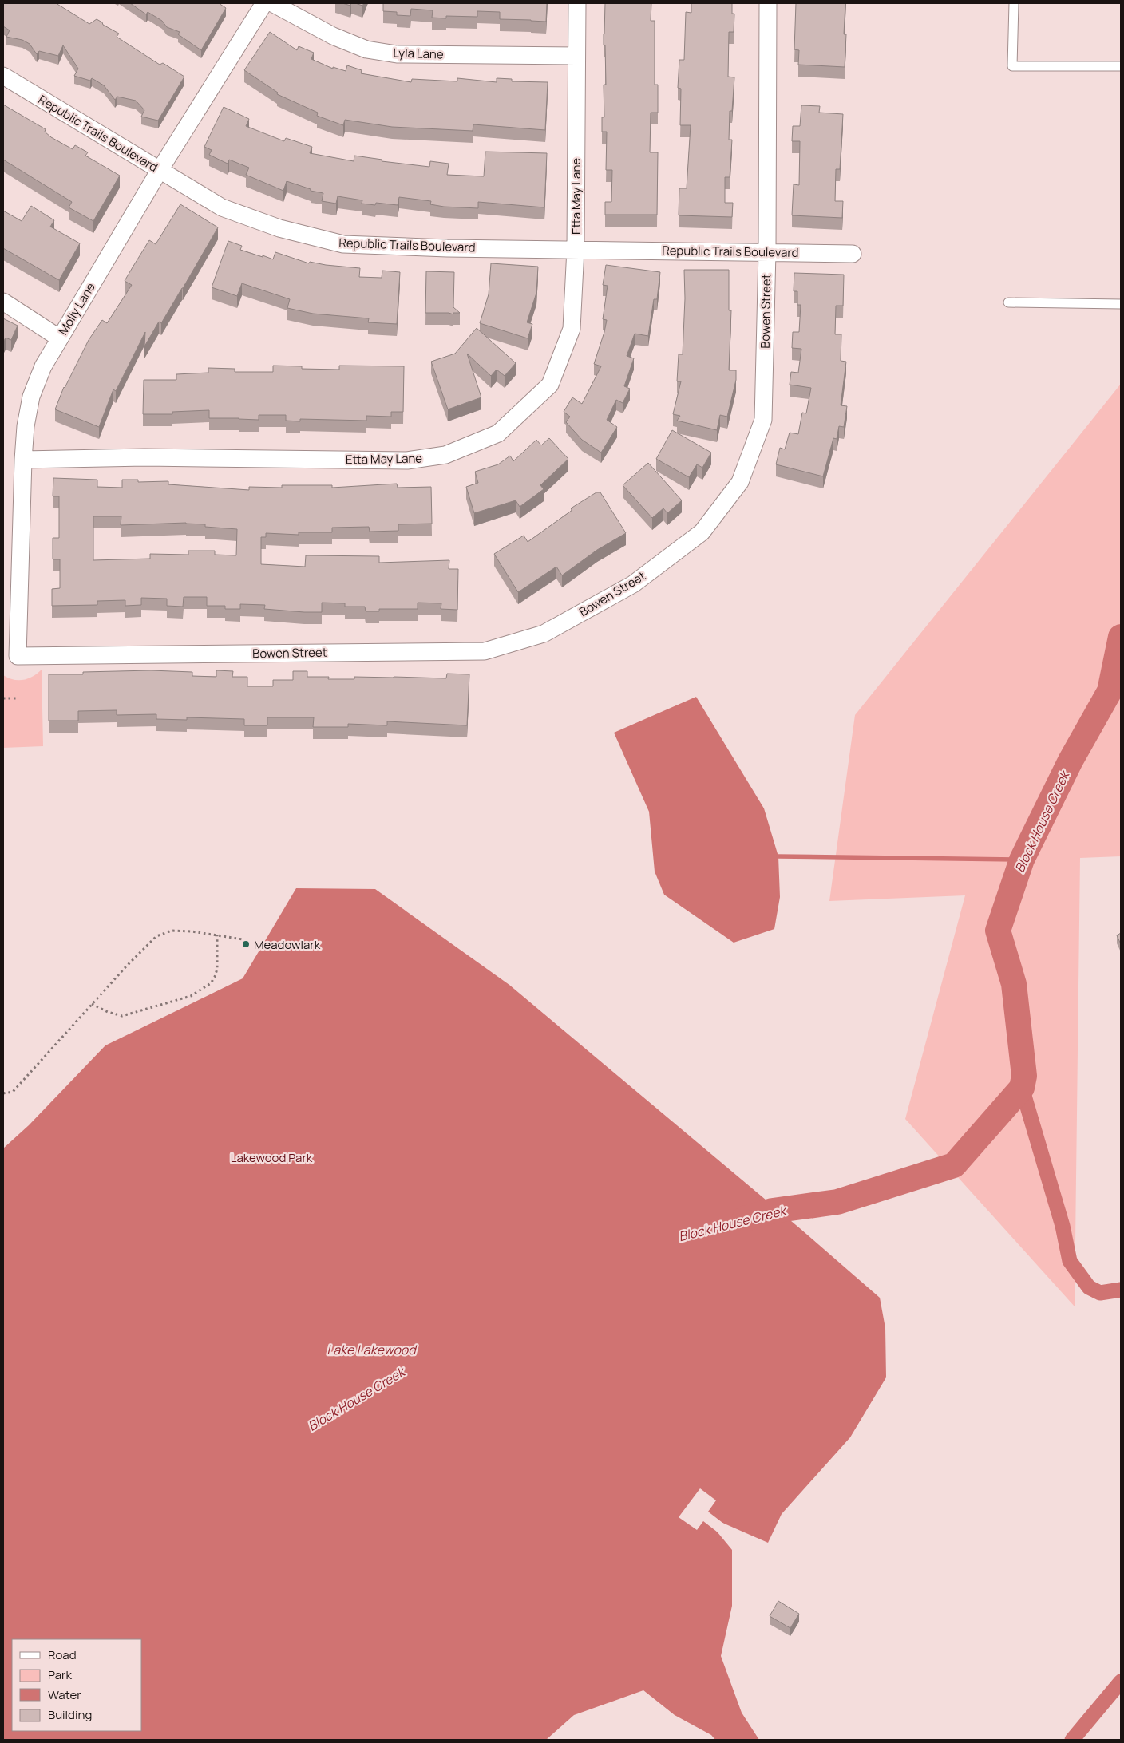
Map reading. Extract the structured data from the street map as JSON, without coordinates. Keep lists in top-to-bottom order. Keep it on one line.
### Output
{"streets":{"street":["Lyla Lane","Republic Trails Boulevard","Etta May Lane","Molly Lane","Bowen Street"]},"crossings":[["Lyla Lane","Etta May Lane"],["Republic Trails Boulevard","Etta May Lane"],["Republic Trails Boulevard","Molly Lane"],["Republic Trails Boulevard","Bowen Street"],["Etta May Lane","Molly Lane"],["Molly Lane","Bowen Street"]],"water":["Block House Creek","Lake Lakewood"],"parks":["Lakewood Park"],"places":["Meadowlark"],"legend":["Road","Park","Water","Building"]}
